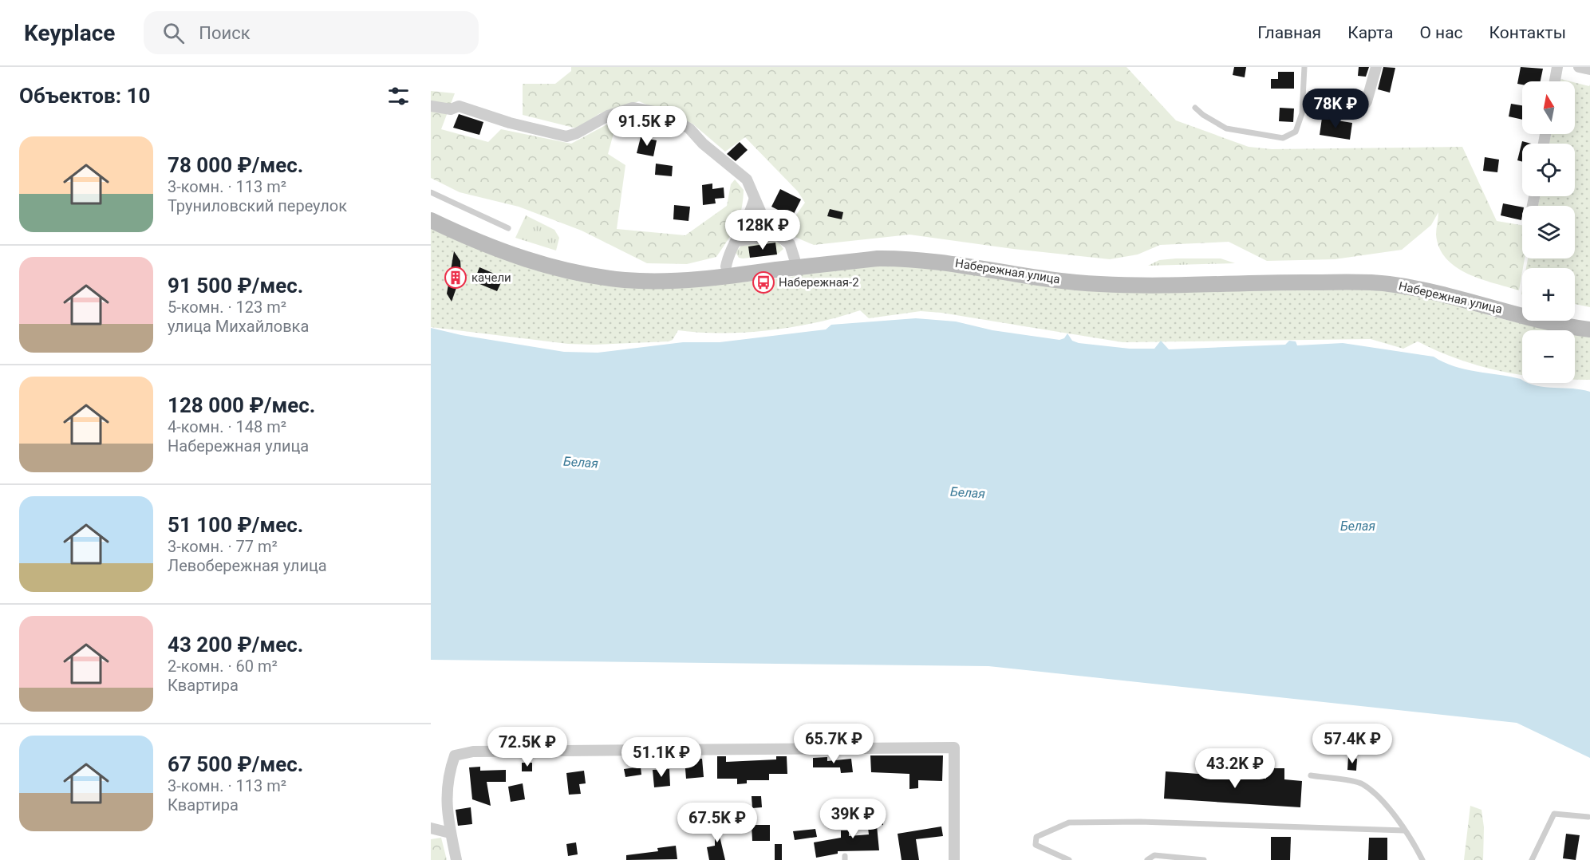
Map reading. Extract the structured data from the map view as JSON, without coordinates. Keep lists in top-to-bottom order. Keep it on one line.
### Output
{"streets":{"street":["Набережная улица"]},"water":["Белая"],"places":{"building":["качели"],"bus stop":["Набережная-2"]},"north":"top","page":{"header":"Keyplace","search":"Поиск","nav":["Главная","Карта","О нас","Контакты"],"heading":"Объектов: 10","map_buttons":["+","−"],"price":["78K ₽","91.5K ₽","128K ₽","65.7K ₽","57.4K ₽","72.5K ₽","51.1K ₽","43.2K ₽","39K ₽","67.5K ₽"],"list":[{"name":"78 000 ₽/мес.","note":"3-комн. · 113 m² · Труниловский переулок"},{"name":"91 500 ₽/мес.","note":"5-комн. · 123 m² · улица Михайловка"},{"name":"128 000 ₽/мес.","note":"4-комн. · 148 m² · Набережная улица"},{"name":"51 100 ₽/мес.","note":"3-комн. · 77 m² · Левобережная улица"},{"name":"43 200 ₽/мес.","note":"2-комн. · 60 m² · Квартира"},{"name":"67 500 ₽/мес.","note":"3-комн. · 113 m² · Квартира"}]}}
